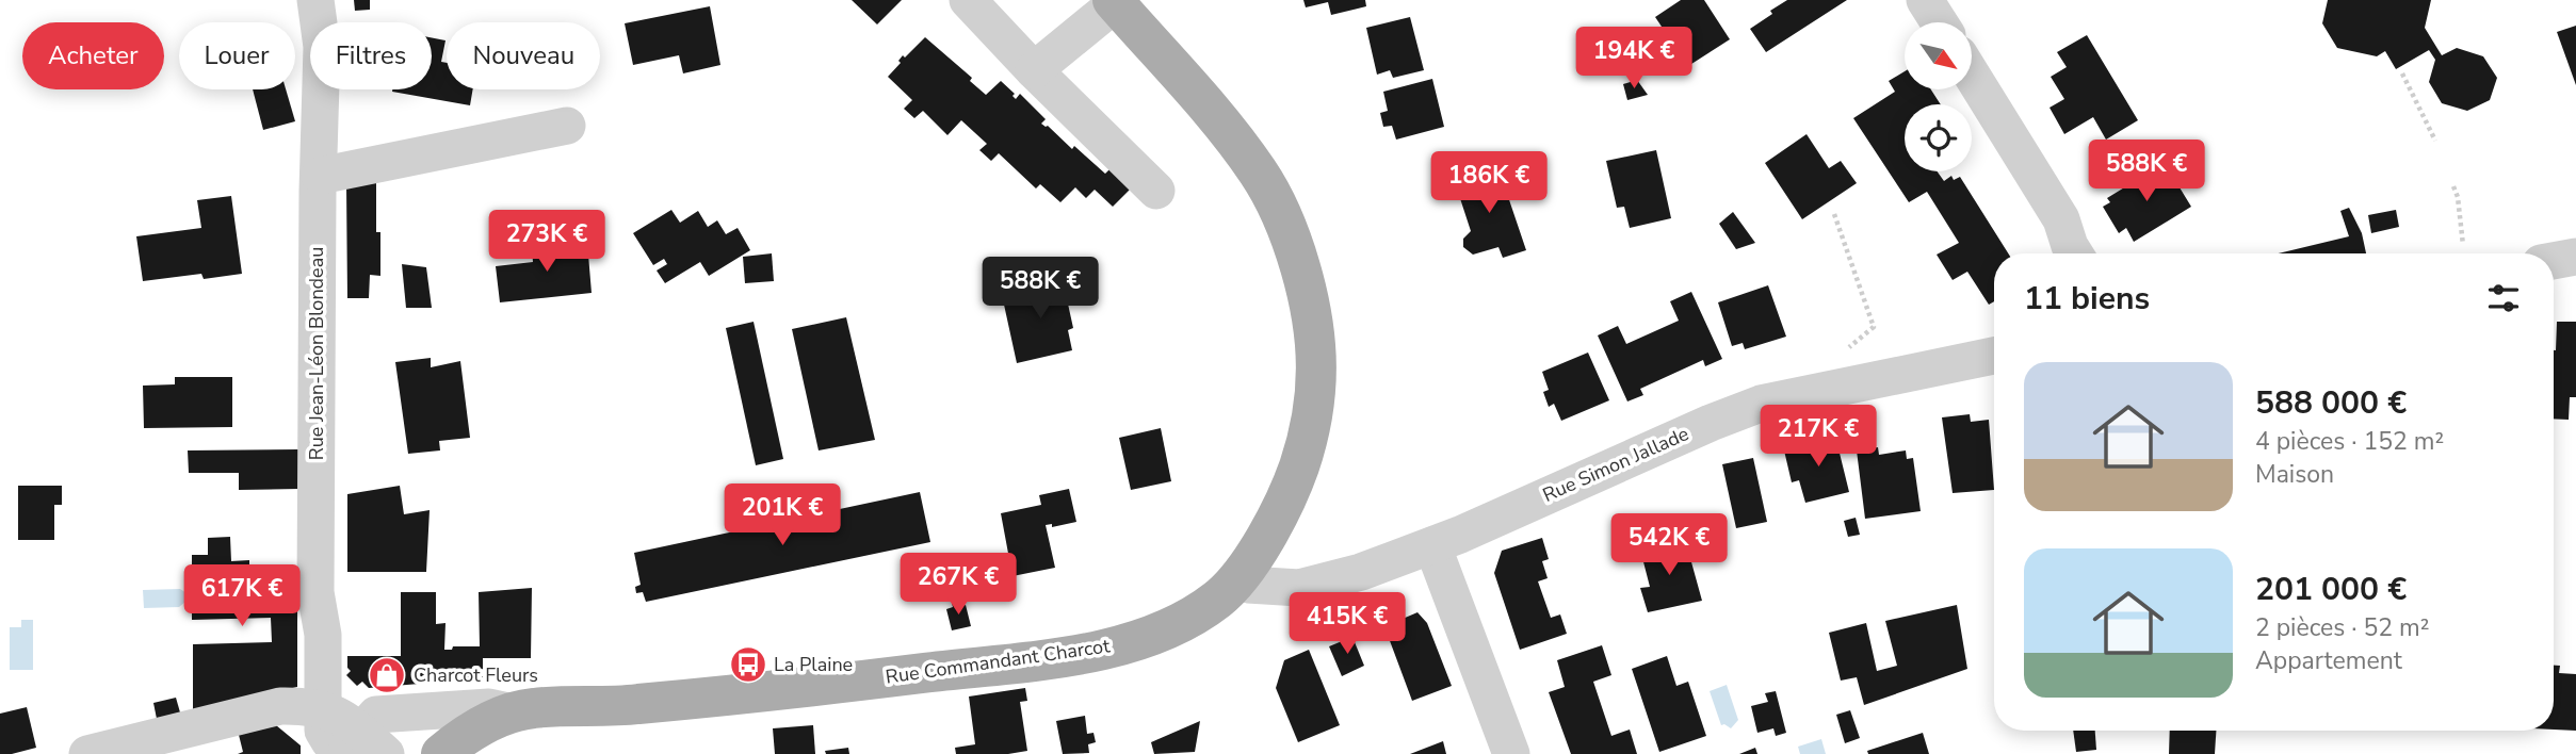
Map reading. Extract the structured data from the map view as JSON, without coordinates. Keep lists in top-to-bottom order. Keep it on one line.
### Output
{"streets":{"main road":["Rue Commandant Charcot"],"street":["Rue Jean-Léon Blondeau","Rue Simon Jallade"]},"crossings":[["Rue Simon Jallade","Rue Commandant Charcot"]],"places":{"bus stop":["La Plaine"],"shop":["Charcot Fleurs"]},"north":"bottom right","page":{"chip":["Acheter","Louer","Filtres","Nouveau"],"price":["194K €","588K €","186K €","273K €","588K €","217K €","201K €","542K €","267K €","617K €","415K €"],"heading":"11 biens","list":[{"name":"588 000 €","note":"4 pièces · 152 m² · Maison"},{"name":"201 000 €","note":"2 pièces · 52 m² · Appartement"}]}}
